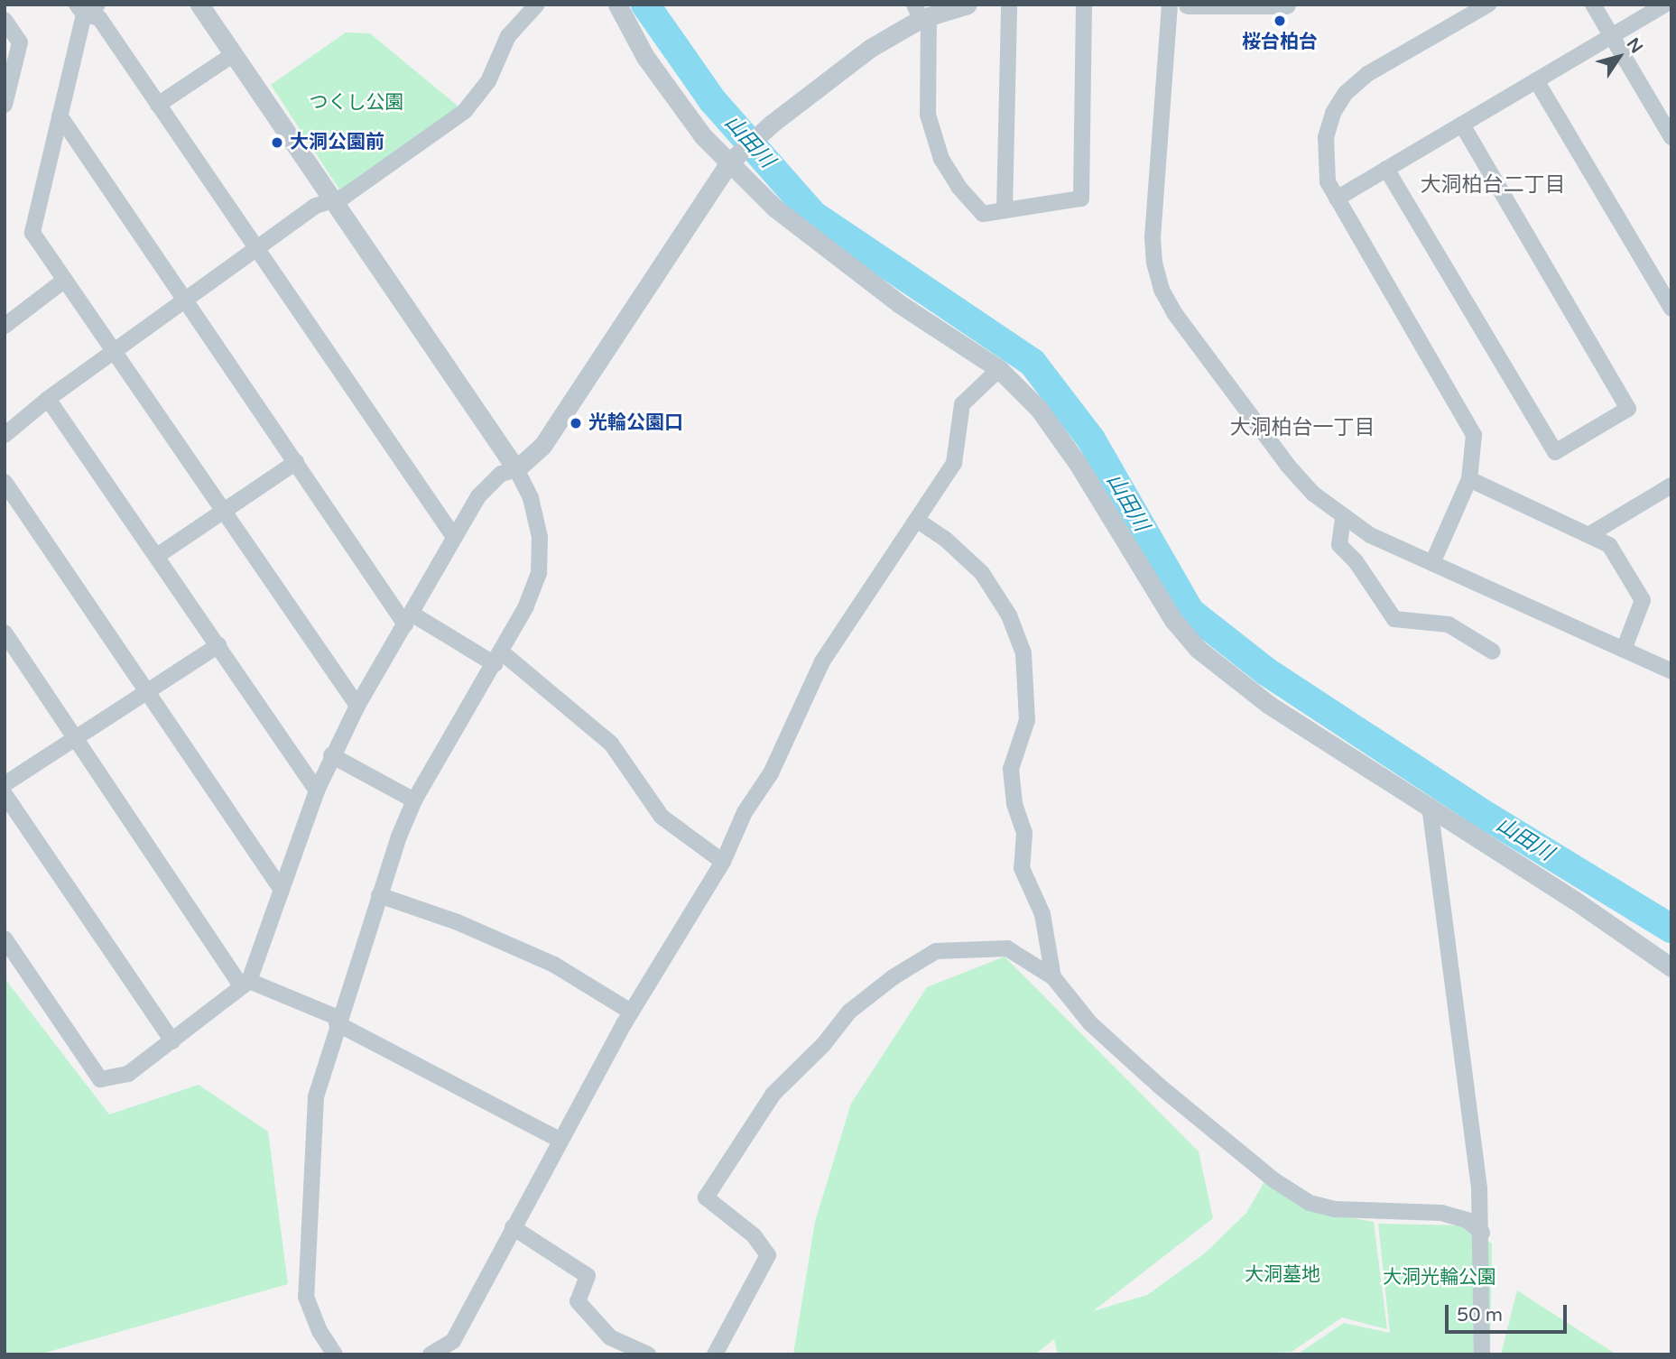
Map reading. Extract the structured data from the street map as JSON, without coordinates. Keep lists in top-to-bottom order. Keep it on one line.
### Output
{"districts":["大洞柏台二丁目","大洞柏台一丁目"],"water":["山田川"],"parks":["つくし公園","大洞墓地","大洞光輪公園"],"places":["桜台柏台","大洞公園前","光輪公園口"],"scale_bar":"50 m","north":"top right"}
